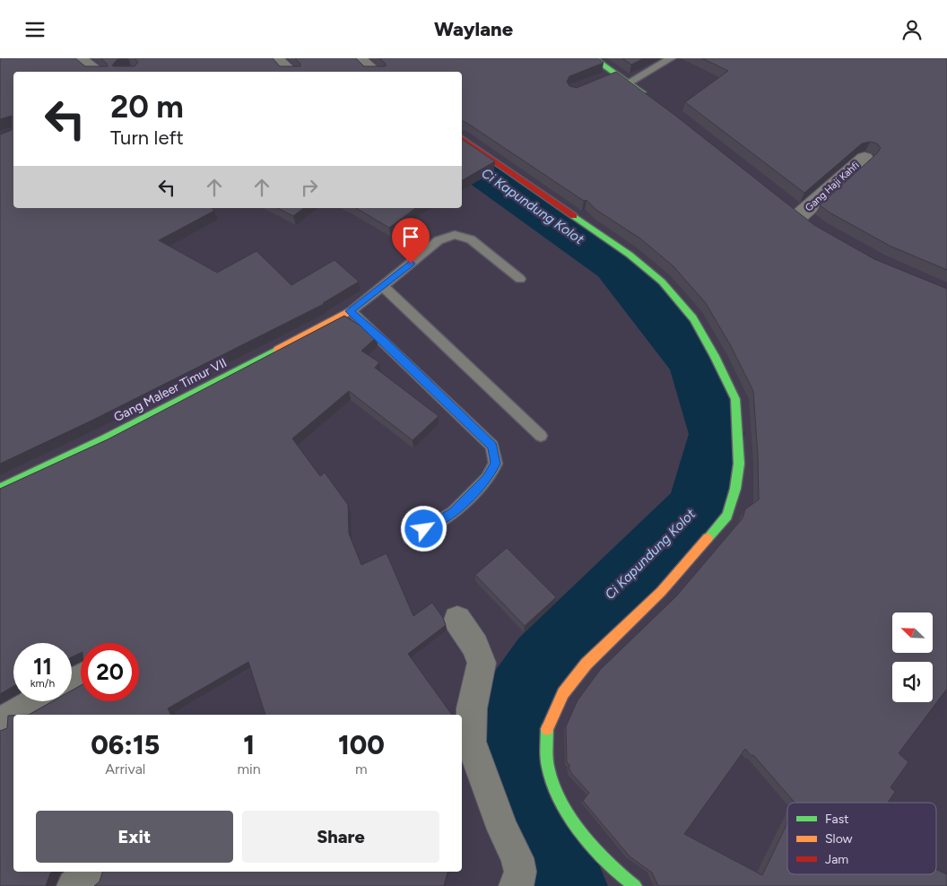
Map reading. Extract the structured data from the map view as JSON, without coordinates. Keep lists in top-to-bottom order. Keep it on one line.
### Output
{"streets":{"street":["Gang Haji Kahfi","Gang Maleer Timur VII"]},"water":["Ci Kapundung Kolot"],"legend":["Fast","Slow","Jam"],"north":"top left","page":{"header":"Waylane","turn":["20 m","Turn left"],"speed":"11 km/h","limit":"20","eta":["06:15","Arrival","1","min","100","m"],"buttons":["Exit","Share"]}}
